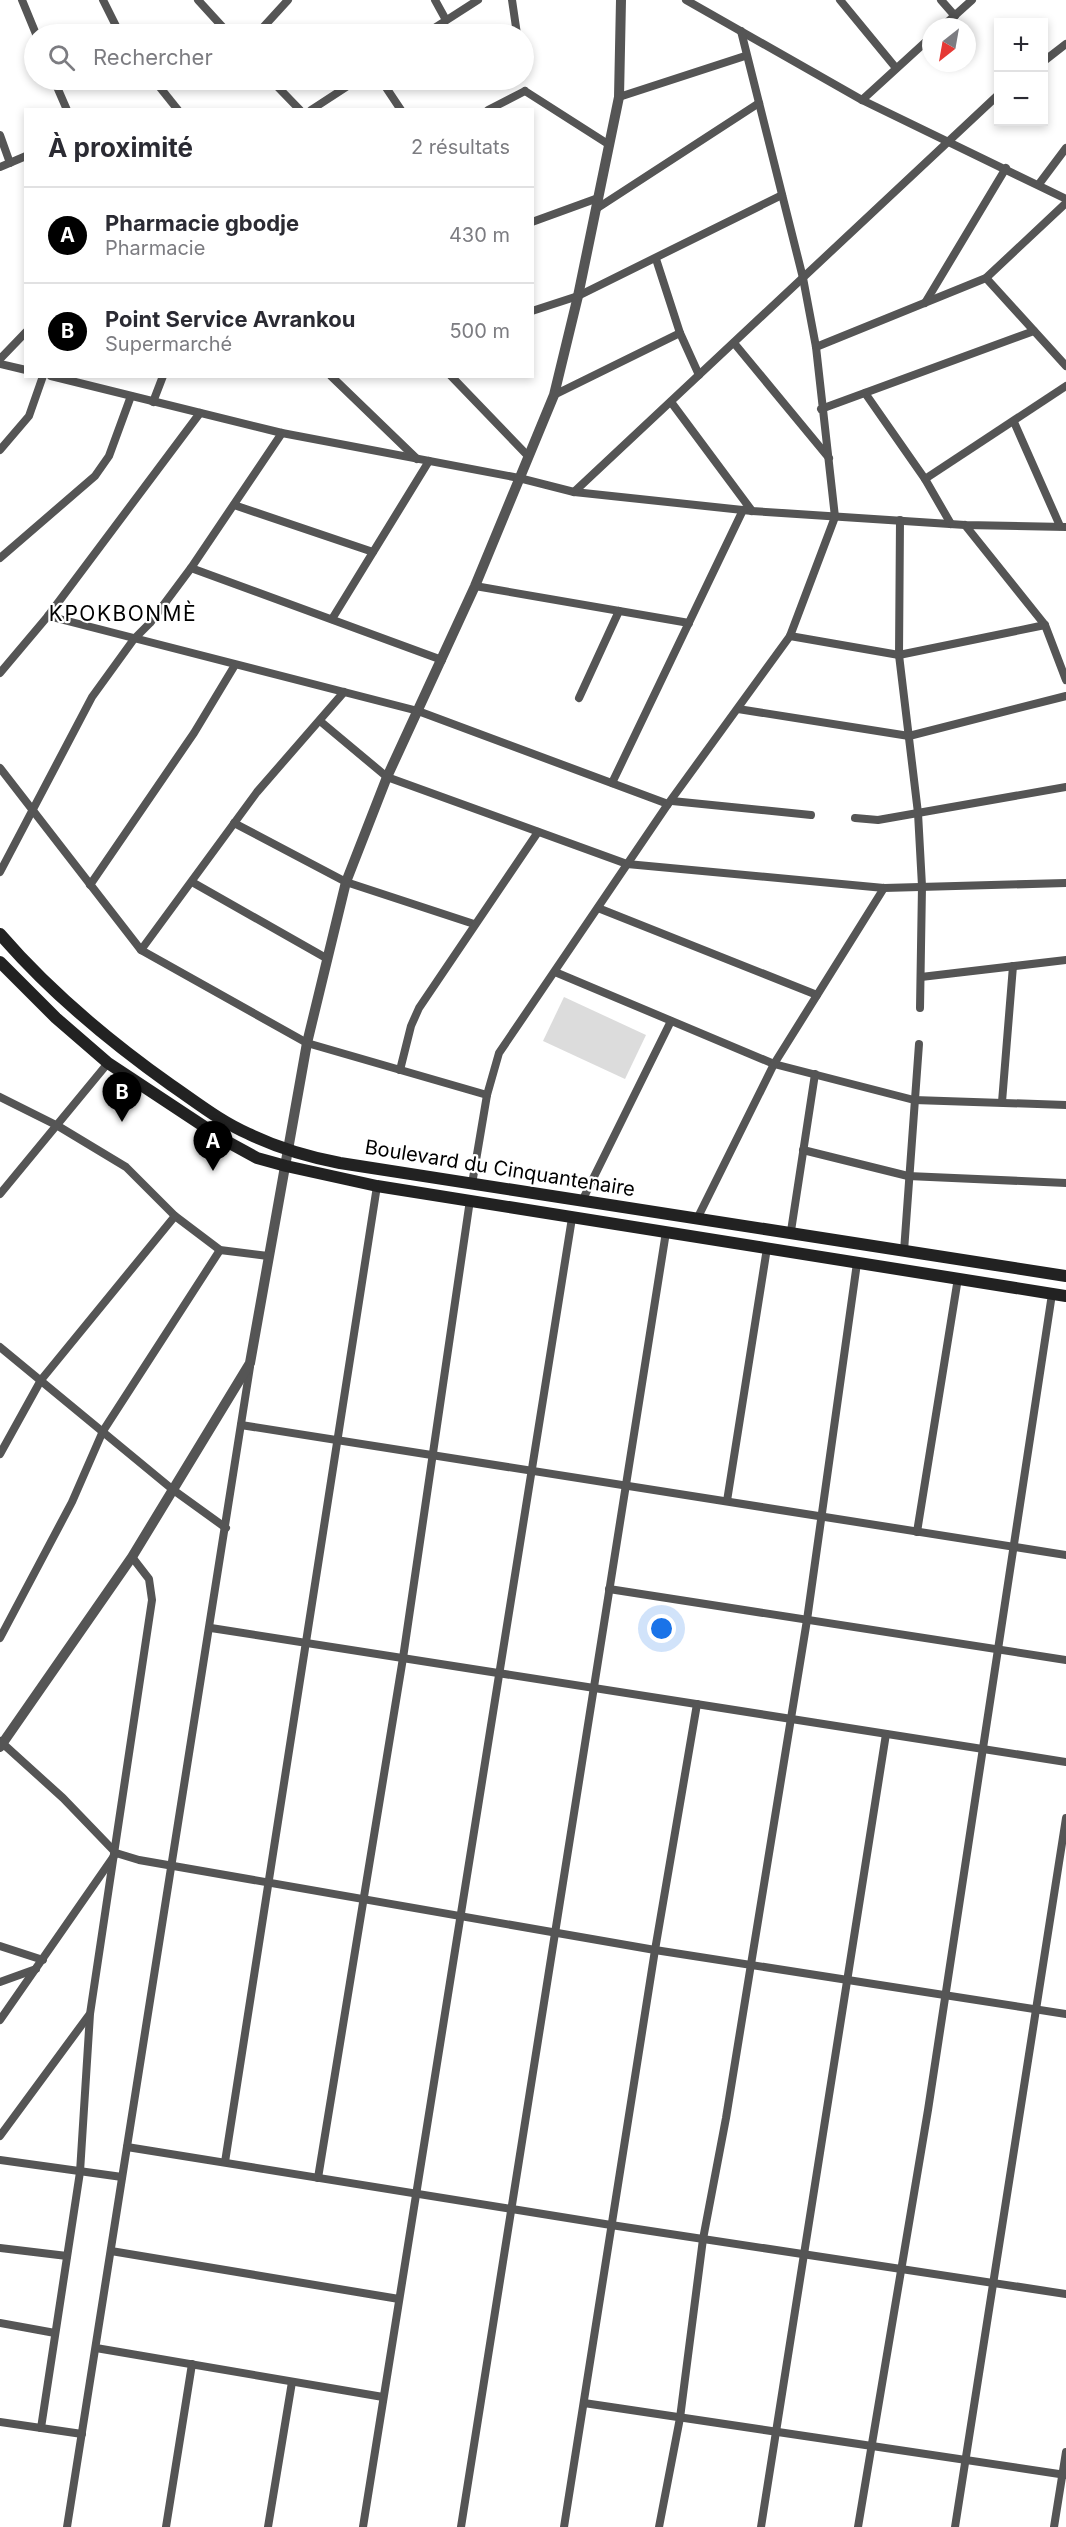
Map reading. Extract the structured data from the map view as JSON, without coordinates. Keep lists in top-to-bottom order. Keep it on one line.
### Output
{"streets":{"main road":["Boulevard du Cinquantenaire"]},"districts":["KPOKBONMÈ"],"north":"bottom left","page":{"map_buttons":["+","−"],"search":"Rechercher","heading":["À proximité","2 résultats"],"list":[{"mark":"A","name":"Pharmacie gbodje","note":"Pharmacie","value":"430 m"},{"mark":"B","name":"Point Service Avrankou","note":"Supermarché","value":"500 m"}],"pins":["B","A"]}}
